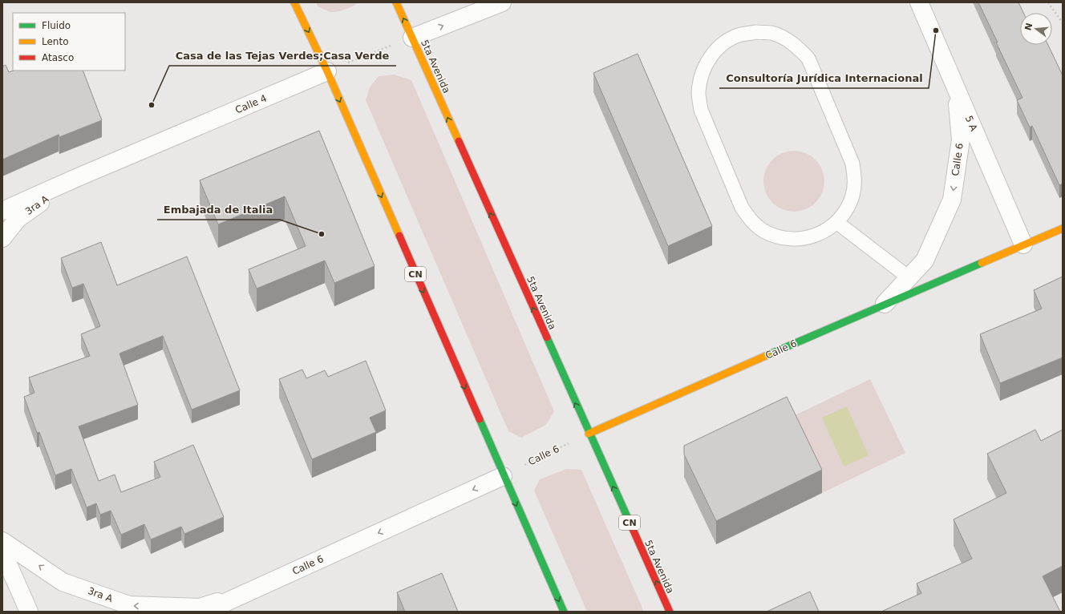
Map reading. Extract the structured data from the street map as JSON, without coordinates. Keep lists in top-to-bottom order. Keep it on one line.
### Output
{"streets":{"main road":["5ta Avenida","Calle 6","CN"],"street":["Calle 4","5 A","3ra A"]},"crossings":[["5ta Avenida","Calle 6"],["Calle 4","3ra A"],["Calle 4","CN"],["5 A","Calle 6"],["Calle 6","3ra A"],["Calle 6","CN"]],"one_way":["5ta Avenida","Calle 6","3ra A"],"places":["Consultoría Jurídica Internacional","Casa de las Tejas Verdes;Casa Verde","Embajada de Italia"],"legend":["Fluido","Lento","Atasco"],"north":"left"}
